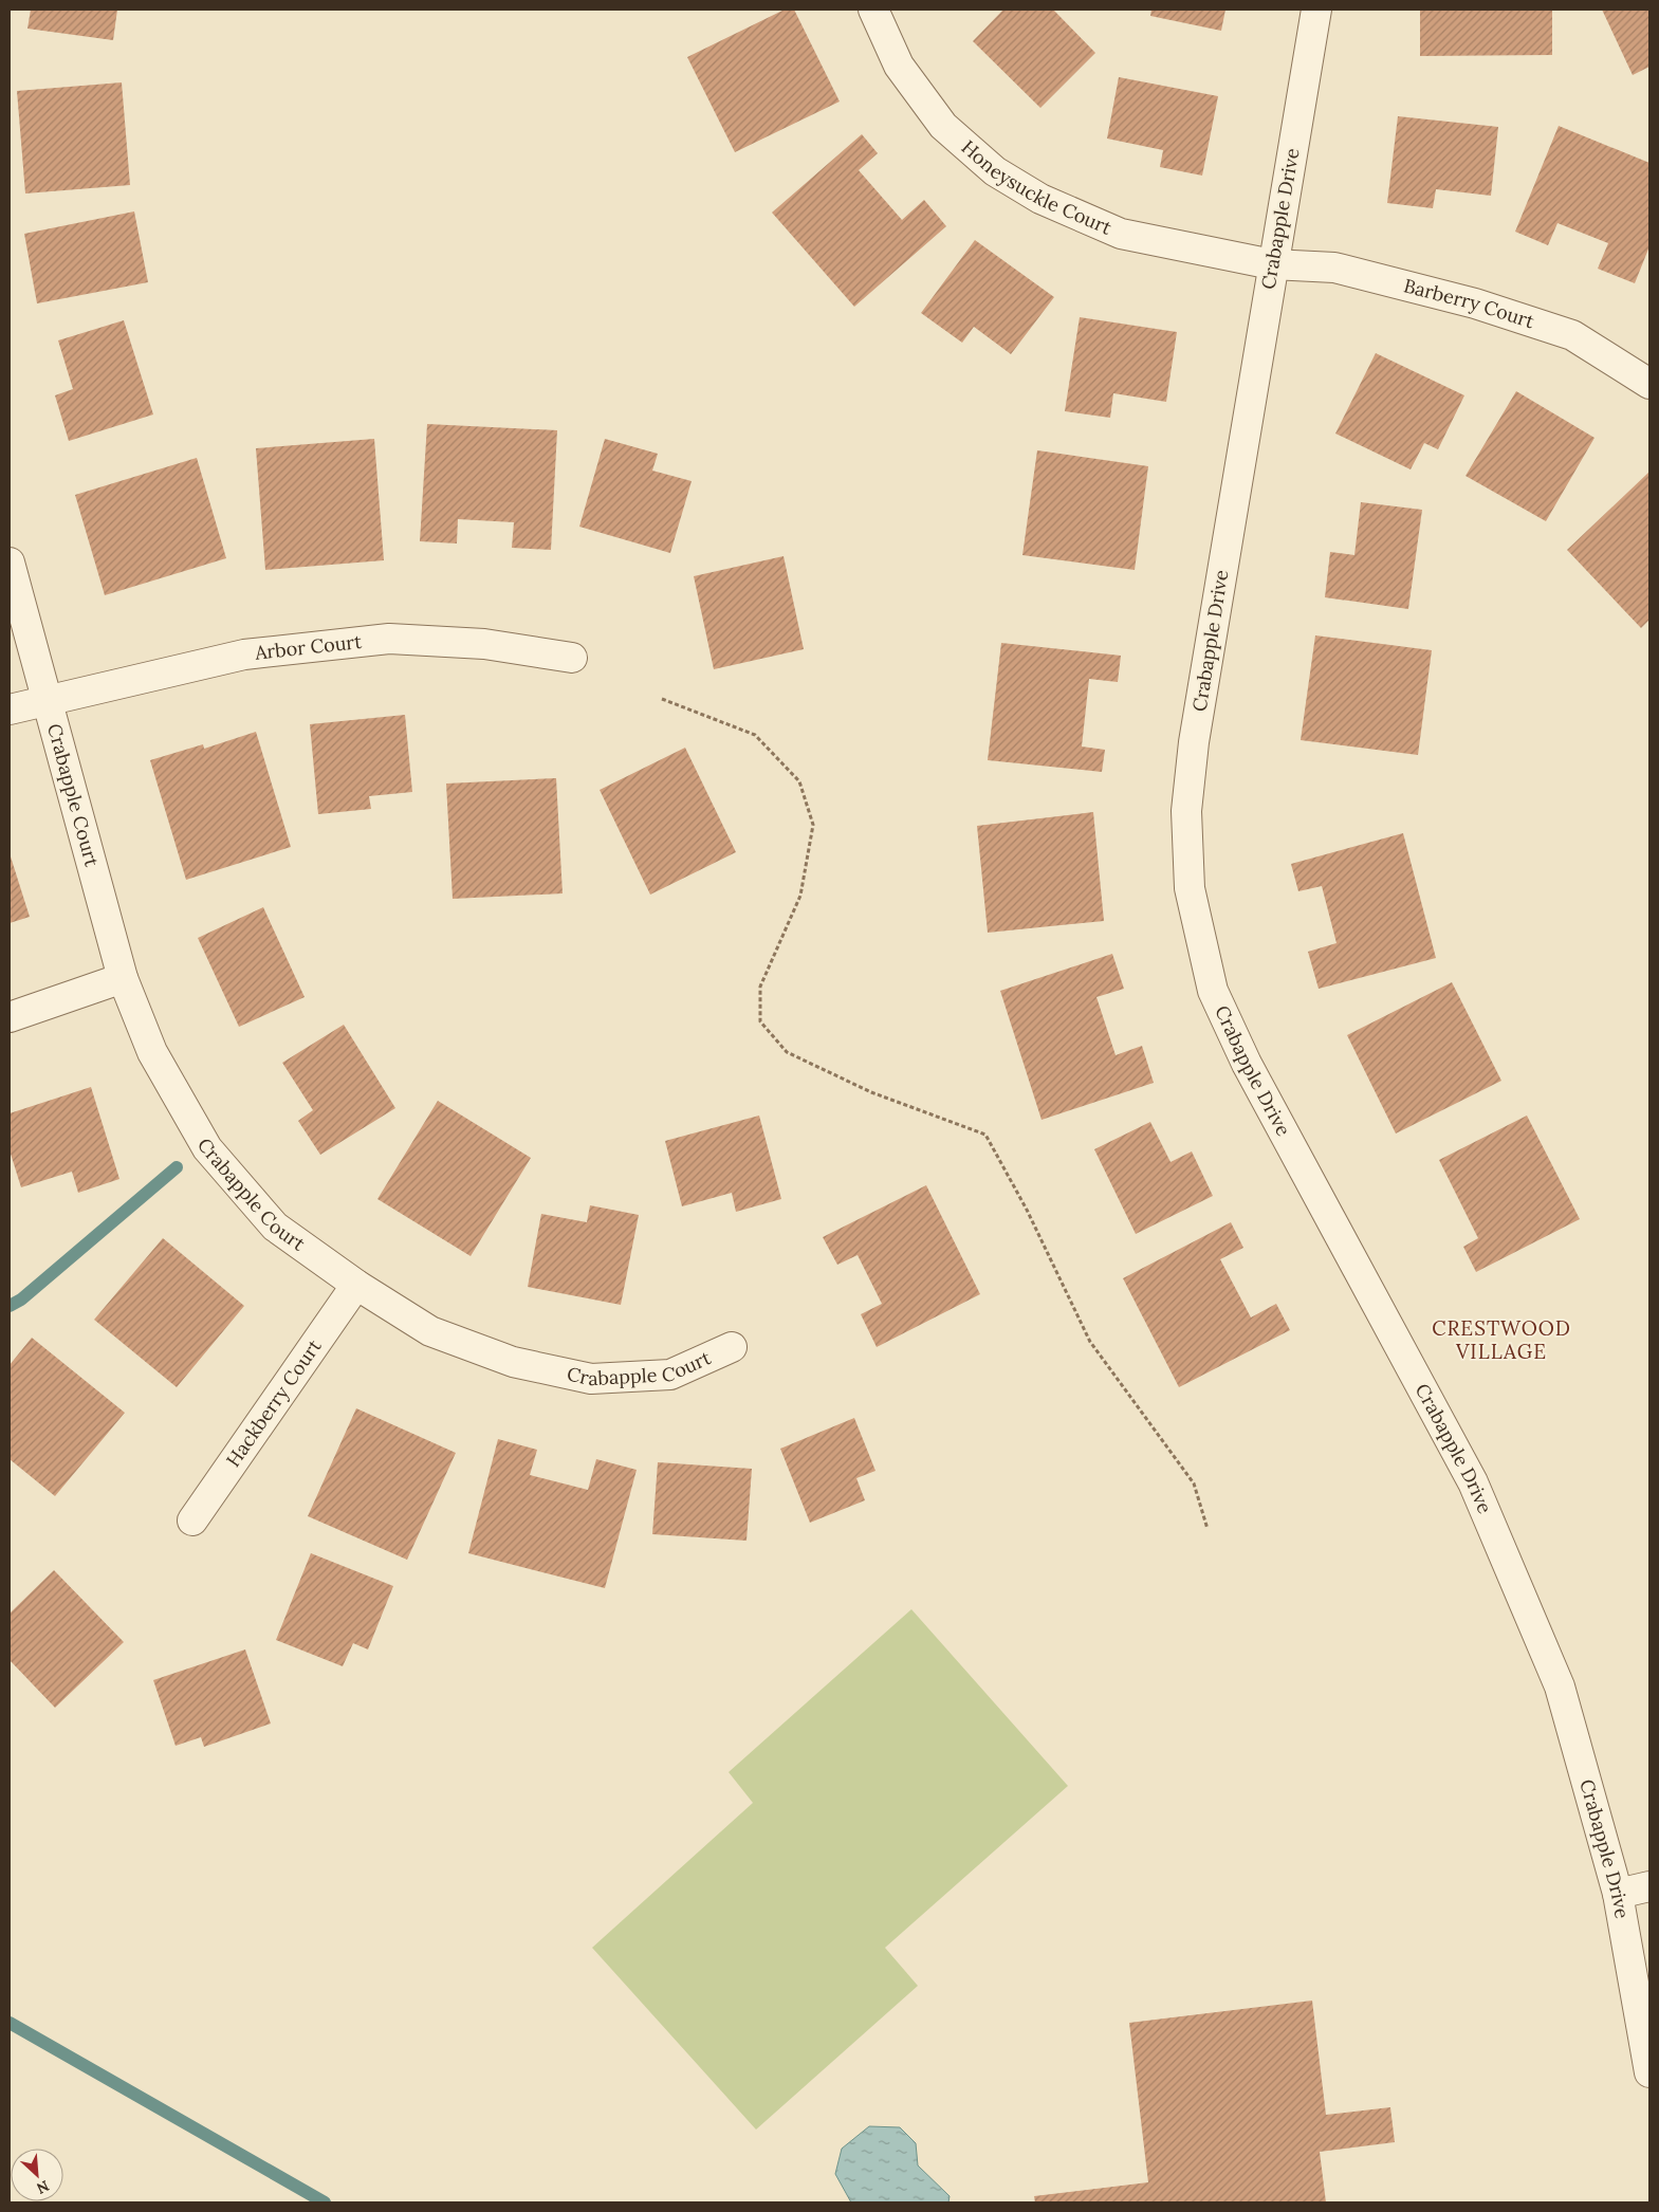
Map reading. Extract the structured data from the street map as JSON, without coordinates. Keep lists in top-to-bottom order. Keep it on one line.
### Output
{"streets":{"street":["Honeysuckle Court","Crabapple Drive","Barberry Court","Arbor Court","Crabapple Court","Hackberry Court"]},"crossings":[["Honeysuckle Court","Crabapple Drive"],["Honeysuckle Court","Barberry Court"],["Crabapple Drive","Barberry Court"],["Arbor Court","Crabapple Court"],["Crabapple Court","Hackberry Court"]],"districts":["CRESTWOOD VILLAGE"],"north":"bottom right"}
